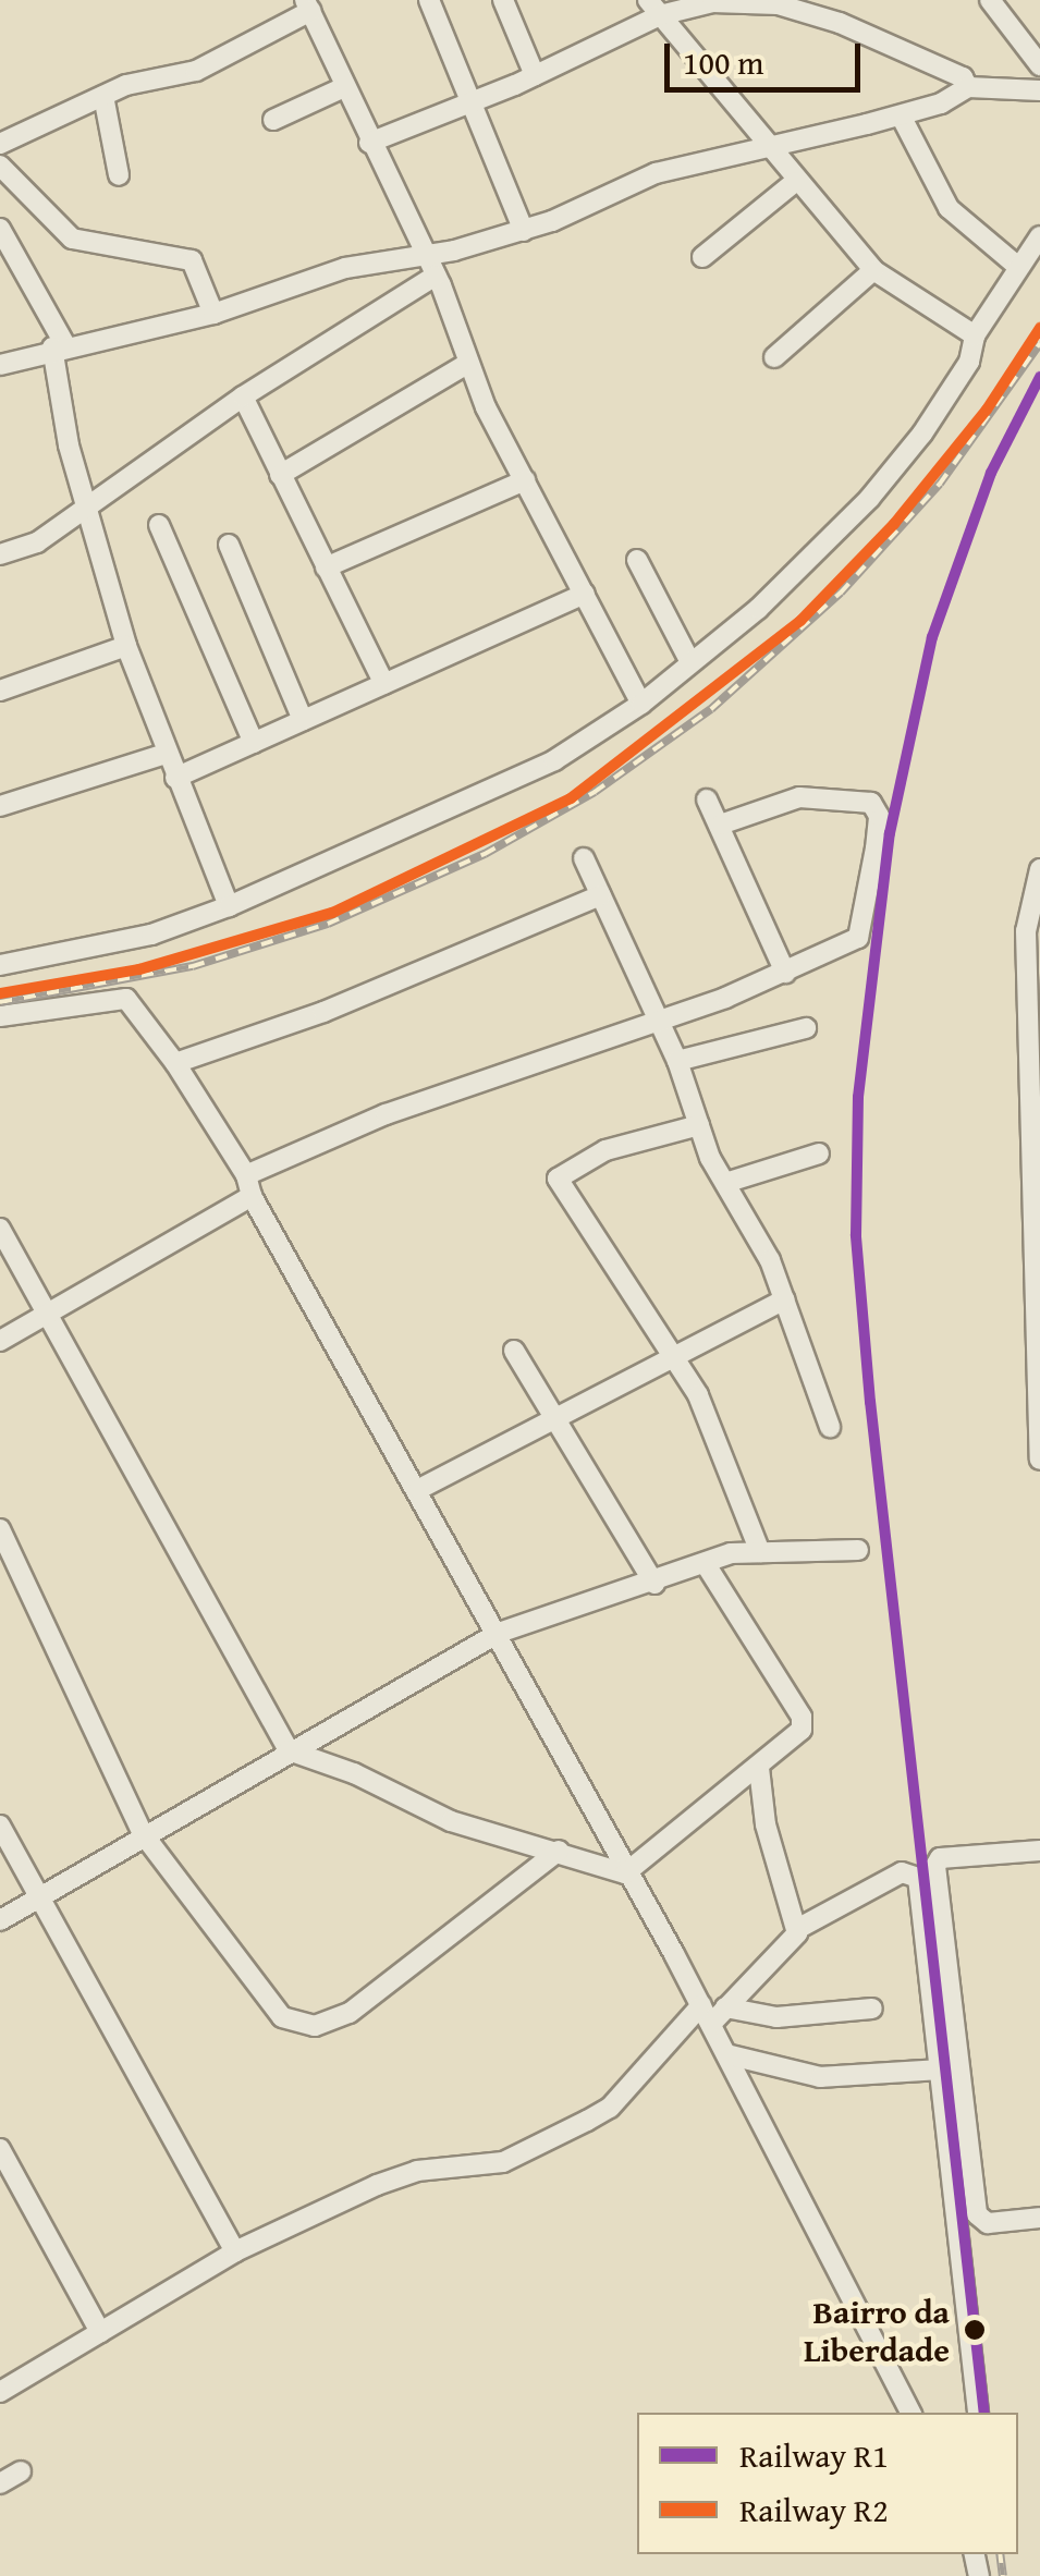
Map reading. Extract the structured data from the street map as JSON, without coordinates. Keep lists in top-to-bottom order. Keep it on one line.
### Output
{"places":["Bairro da Liberdade"],"lines":["rail line R2","rail line R1"],"legend":["Railway R1","Railway R2"],"scale_bar":"100 m"}
